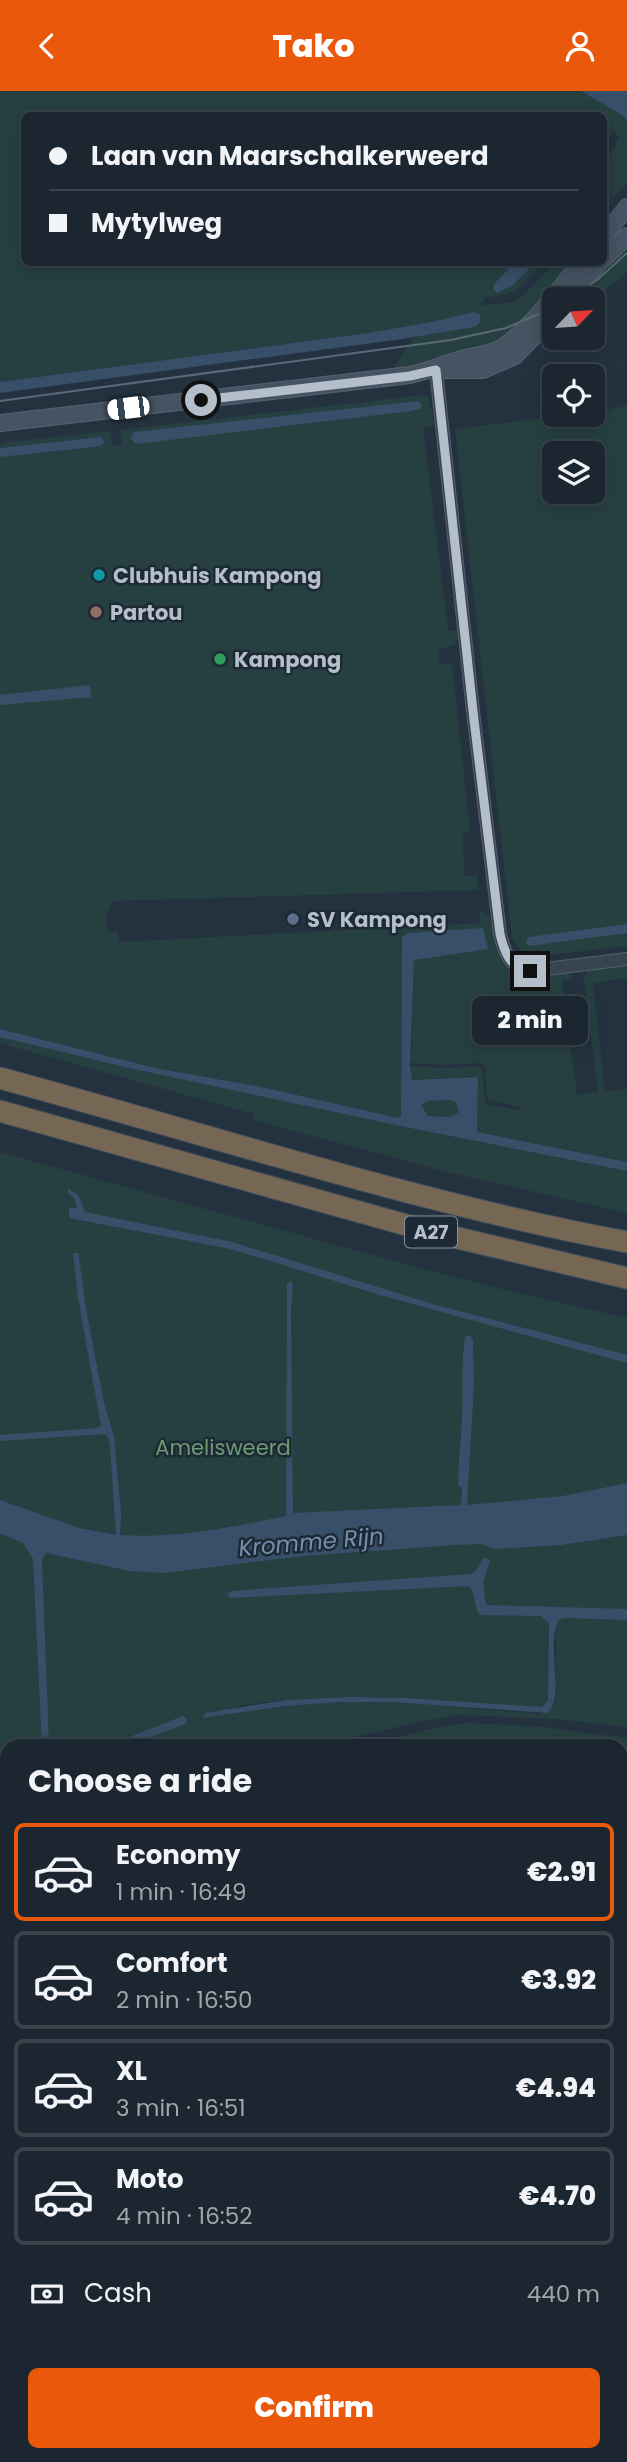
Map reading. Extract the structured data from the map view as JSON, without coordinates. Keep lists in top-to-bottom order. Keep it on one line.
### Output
{"streets":{"highway":["A27"]},"water":["Kromme Rijn"],"parks":["Amelisweerd"],"places":["Clubhuis Kampong","Partou","Kampong","SV Kampong"],"north":"top right","page":{"header":"Tako","banner":["Laan van Maarschalkerweerd","Mytylweg"],"bubble":"2 min","heading":"Choose a ride","list":[{"name":"Economy","note":"1 min · 16:49","value":"€2.91"},{"name":"Comfort","note":"2 min · 16:50","value":"€3.92"},{"name":"XL","note":"3 min · 16:51","value":"€4.94"},{"name":"Moto","note":"4 min · 16:52","value":"€4.70"}],"pay":["Cash","440 m"],"buttons":"Confirm"}}
